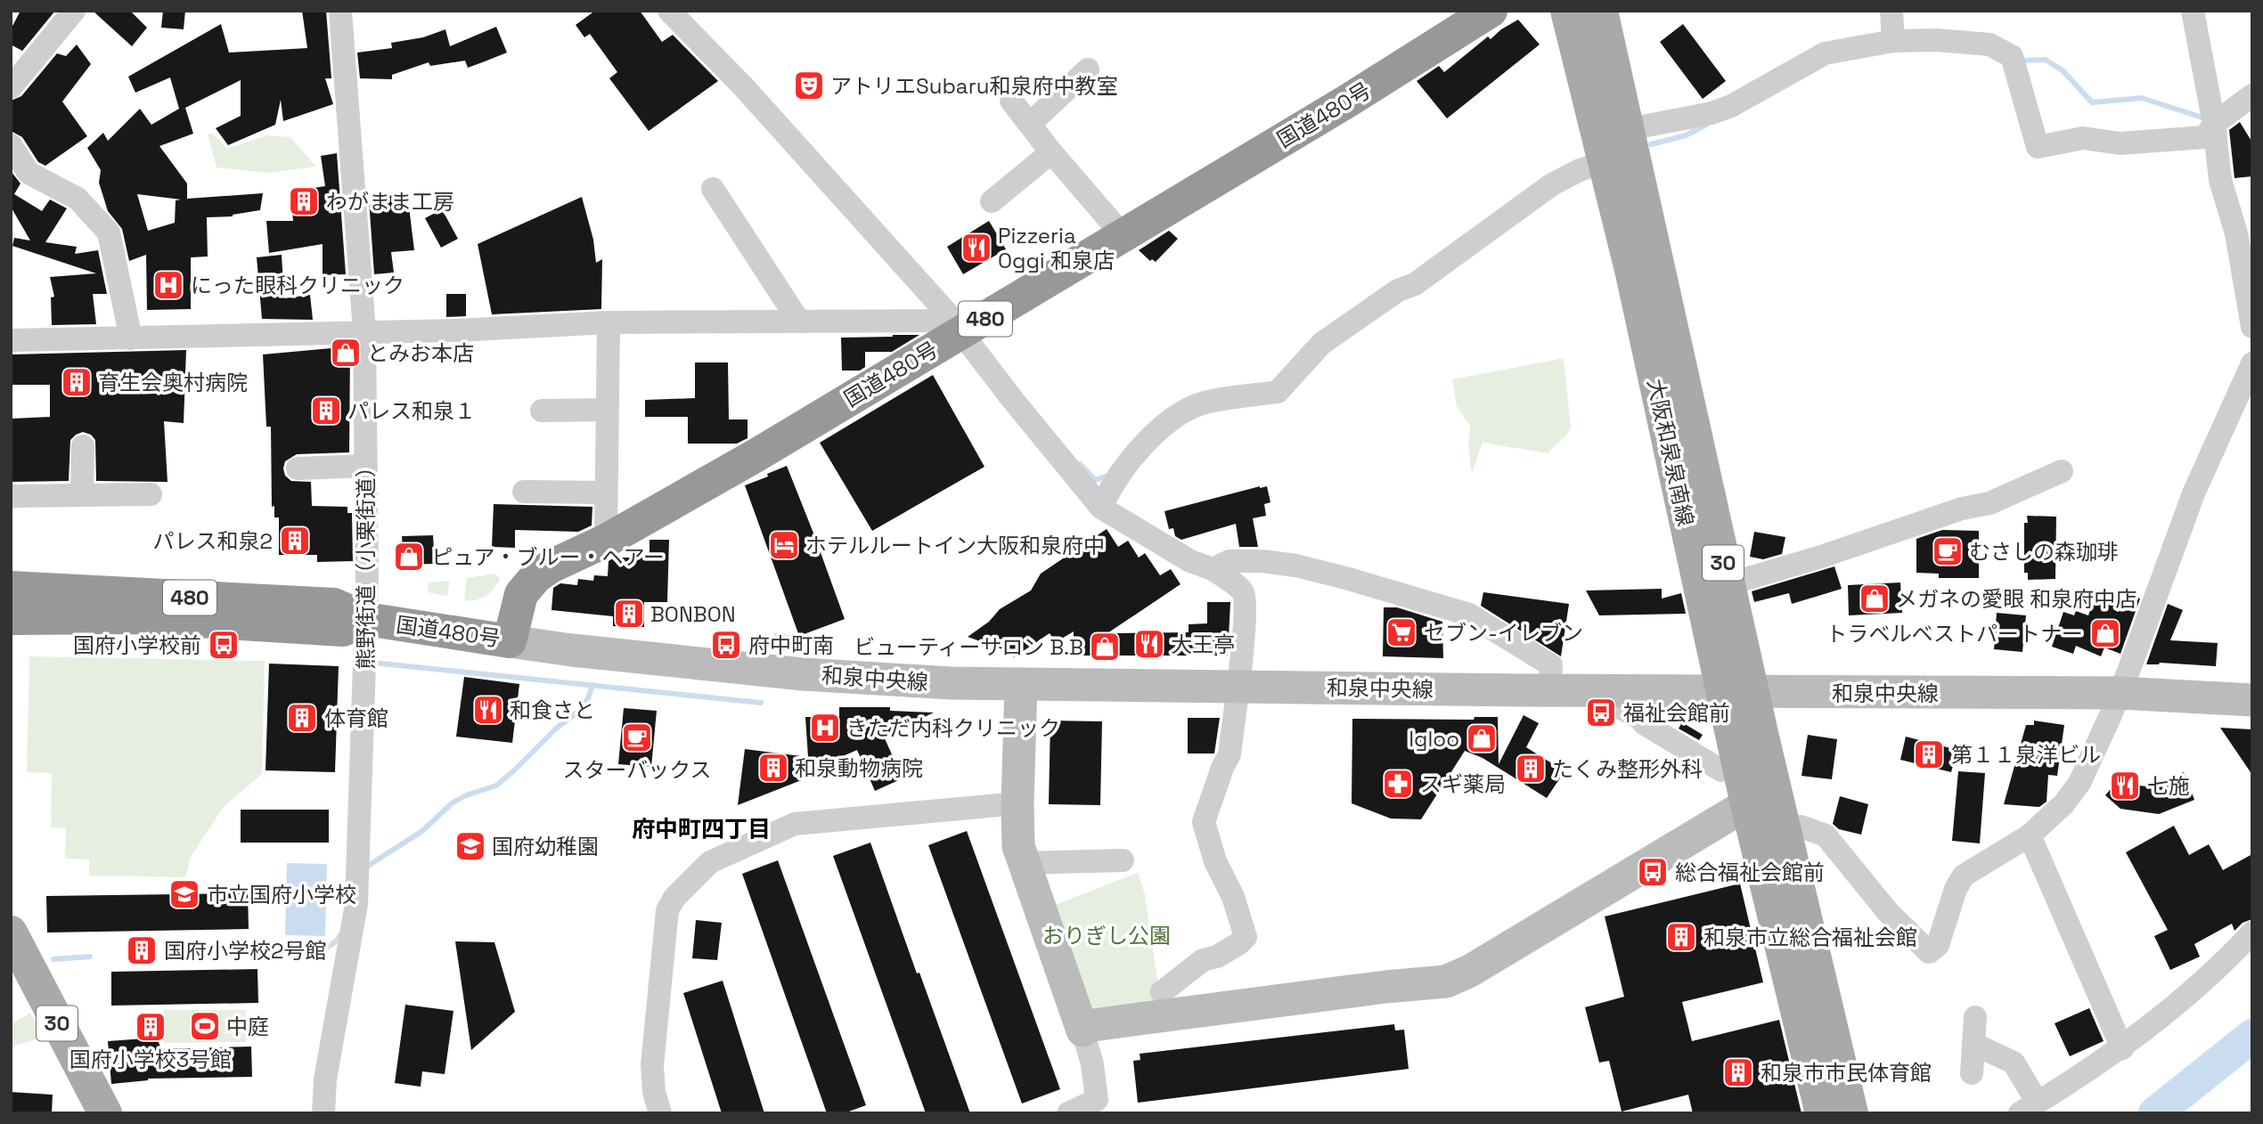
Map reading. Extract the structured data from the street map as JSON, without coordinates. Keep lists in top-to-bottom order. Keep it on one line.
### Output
{"streets":{"highway":["国道480号","480"],"main road":["大阪和泉泉南線","30"],"street":["熊野街道（小栗街道）","和泉中央線"]},"crossings":[["国道480号","熊野街道（小栗街道）"],["国道480号","和泉中央線"],["大阪和泉泉南線","和泉中央線"]],"districts":["府中町四丁目"],"parks":["おりぎし公園"],"places":{"theatre":["アトリエSubaru和泉府中教室"],"building":["わがまま工房","育生会奥村病院","パレス和泉１","パレス和泉2","BONBON","体育館","第１１泉洋ビル","和泉動物病院","たくみ整形外科","和泉市立総合福祉会館","国府小学校2号館","国府小学校3号館","和泉市市民体育館"],"restaurant":["Pizzeria Oggi 和泉店","大王亭","和食さと","七施"],"hospital":["にった眼科クリニック","きただ内科クリニック"],"shop":["とみお本店","ピュア・ブルー・ヘアー","メガネの愛眼 和泉府中店","トラベルベストパートナー","ビューティーサロン B.B","Igloo"],"hotel":["ホテルルートイン大阪和泉府中"],"cafe":["むさしの森珈琲","スターバックス"],"supermarket":["セブン-イレブン"],"bus stop":["国府小学校前","府中町南","福祉会館前","総合福祉会館前"],"pharmacy":["スギ薬局"],"school or university":["国府幼稚園","市立国府小学校"],"sports":["中庭"]}}
